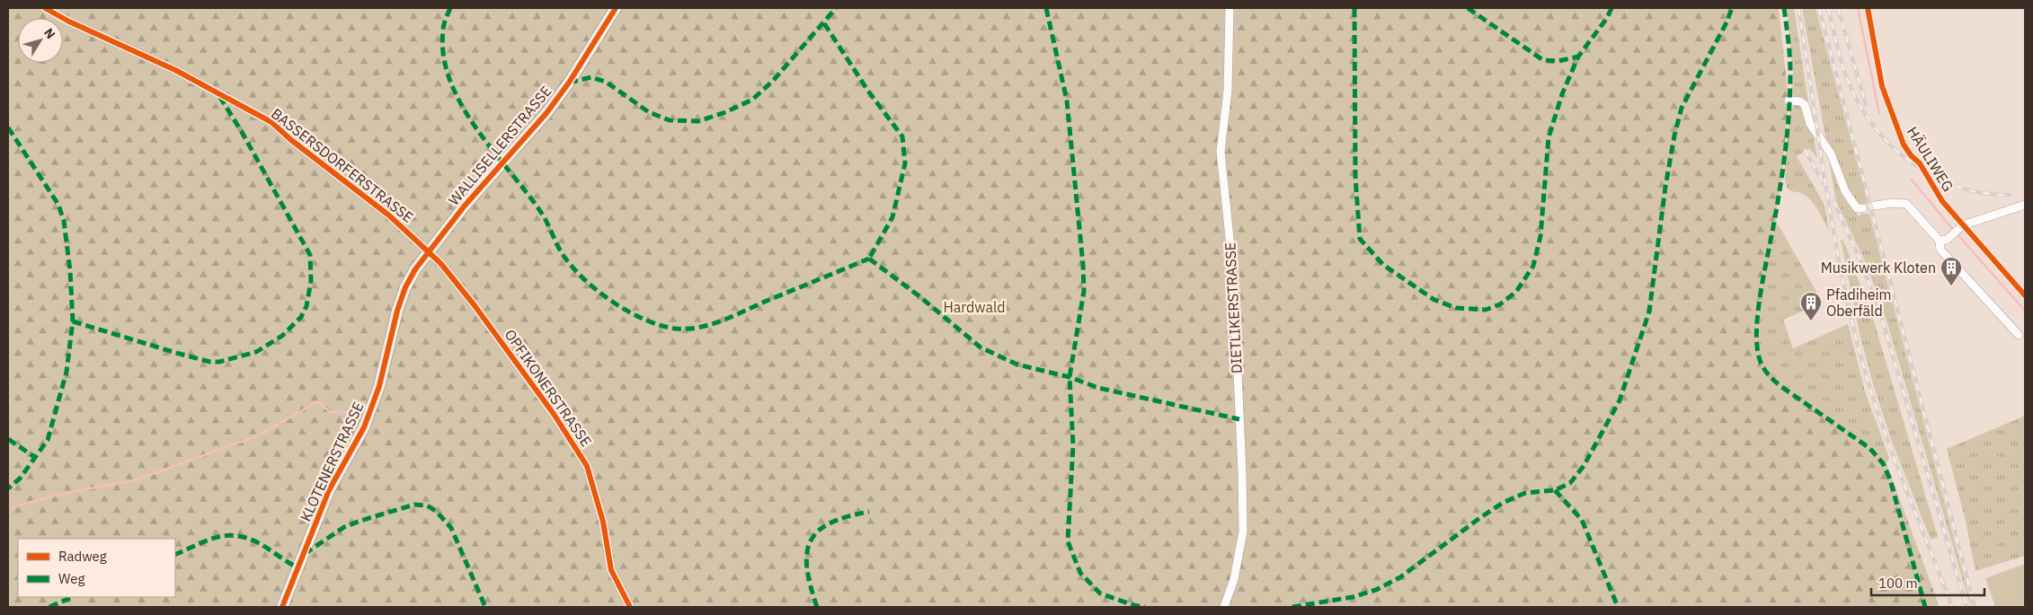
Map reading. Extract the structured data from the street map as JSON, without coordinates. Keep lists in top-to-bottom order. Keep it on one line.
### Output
{"streets":{"street":["WALLISELLERSTRASSE","BASSERSDORFERSTRASSE","DIETLIKERSTRASSE","OPFIKONERSTRASSE","KLOTENERSTRASSE"],"cycle path":["HÄULIWEG"]},"crossings":[["WALLISELLERSTRASSE","BASSERSDORFERSTRASSE"],["WALLISELLERSTRASSE","OPFIKONERSTRASSE"],["WALLISELLERSTRASSE","KLOTENERSTRASSE"],["BASSERSDORFERSTRASSE","OPFIKONERSTRASSE"],["BASSERSDORFERSTRASSE","KLOTENERSTRASSE"],["OPFIKONERSTRASSE","KLOTENERSTRASSE"]],"parks":["Hardwald"],"places":{"building":["Musikwerk Kloten","Pfadiheim Oberfäld"]},"legend":["Radweg","Weg"],"scale_bar":"100 m","north":"top right"}
